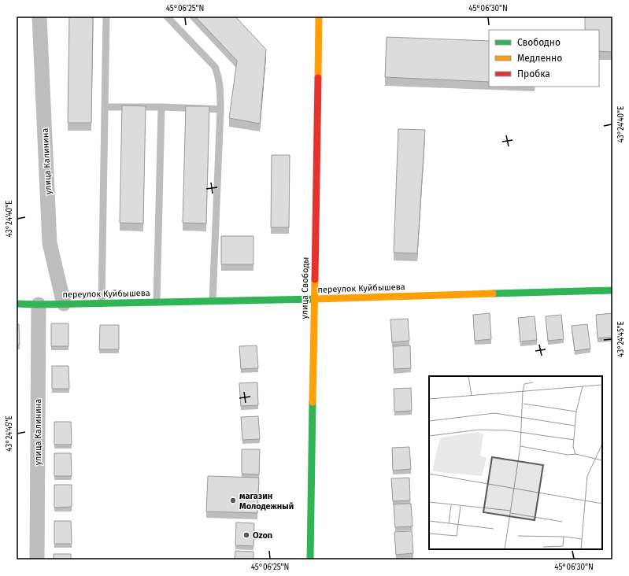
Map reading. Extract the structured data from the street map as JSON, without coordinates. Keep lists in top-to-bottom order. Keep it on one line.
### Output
{"streets":{"street":["улица Калинина","улица Свободы","переулок Куйбышева"]},"crossings":[["улица Калинина","переулок Куйбышева"],["улица Свободы","переулок Куйбышева"]],"places":["магазин Молодежный","Ozon"],"legend":["Свободно","Медленно","Пробка"],"coordinates":["45°06'25\"N","45°06'30\"N","43°24'40\"E","43°24'45\"E"]}
